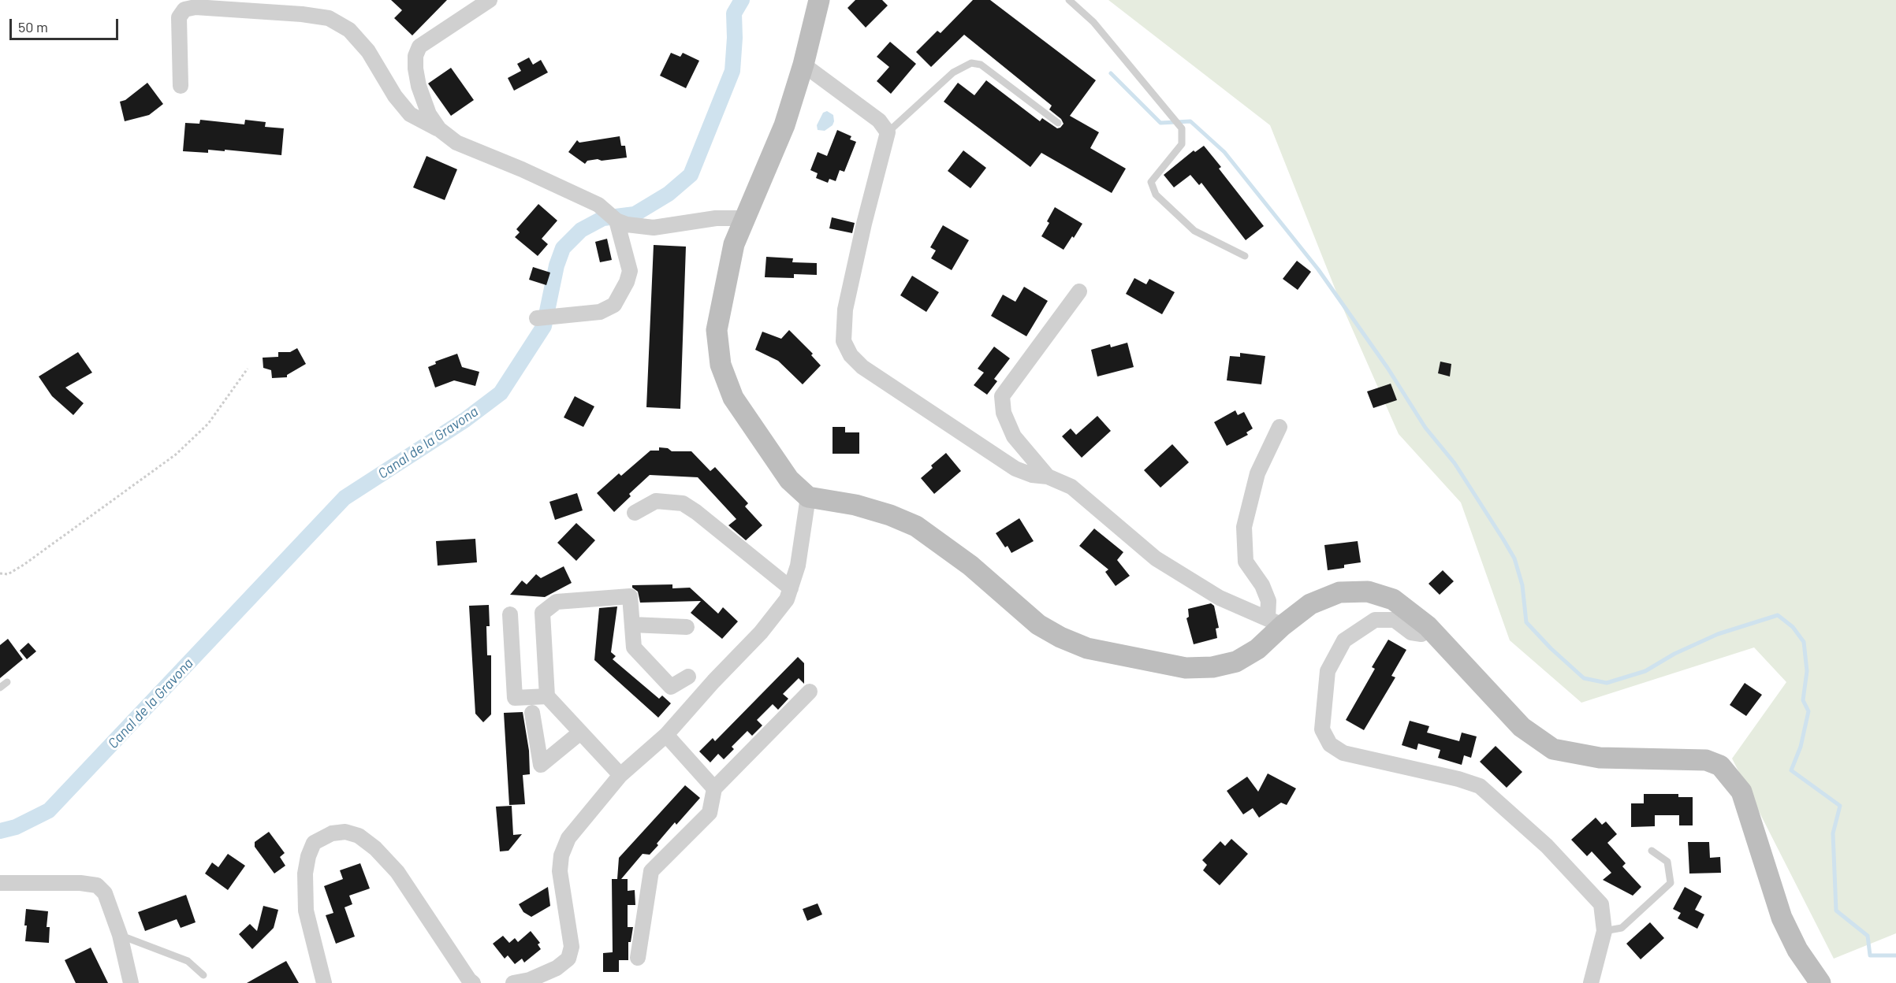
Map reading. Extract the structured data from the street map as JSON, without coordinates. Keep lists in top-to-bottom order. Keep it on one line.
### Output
{"water":["Canal de la Gravona"],"scale_bar":"50 m"}
